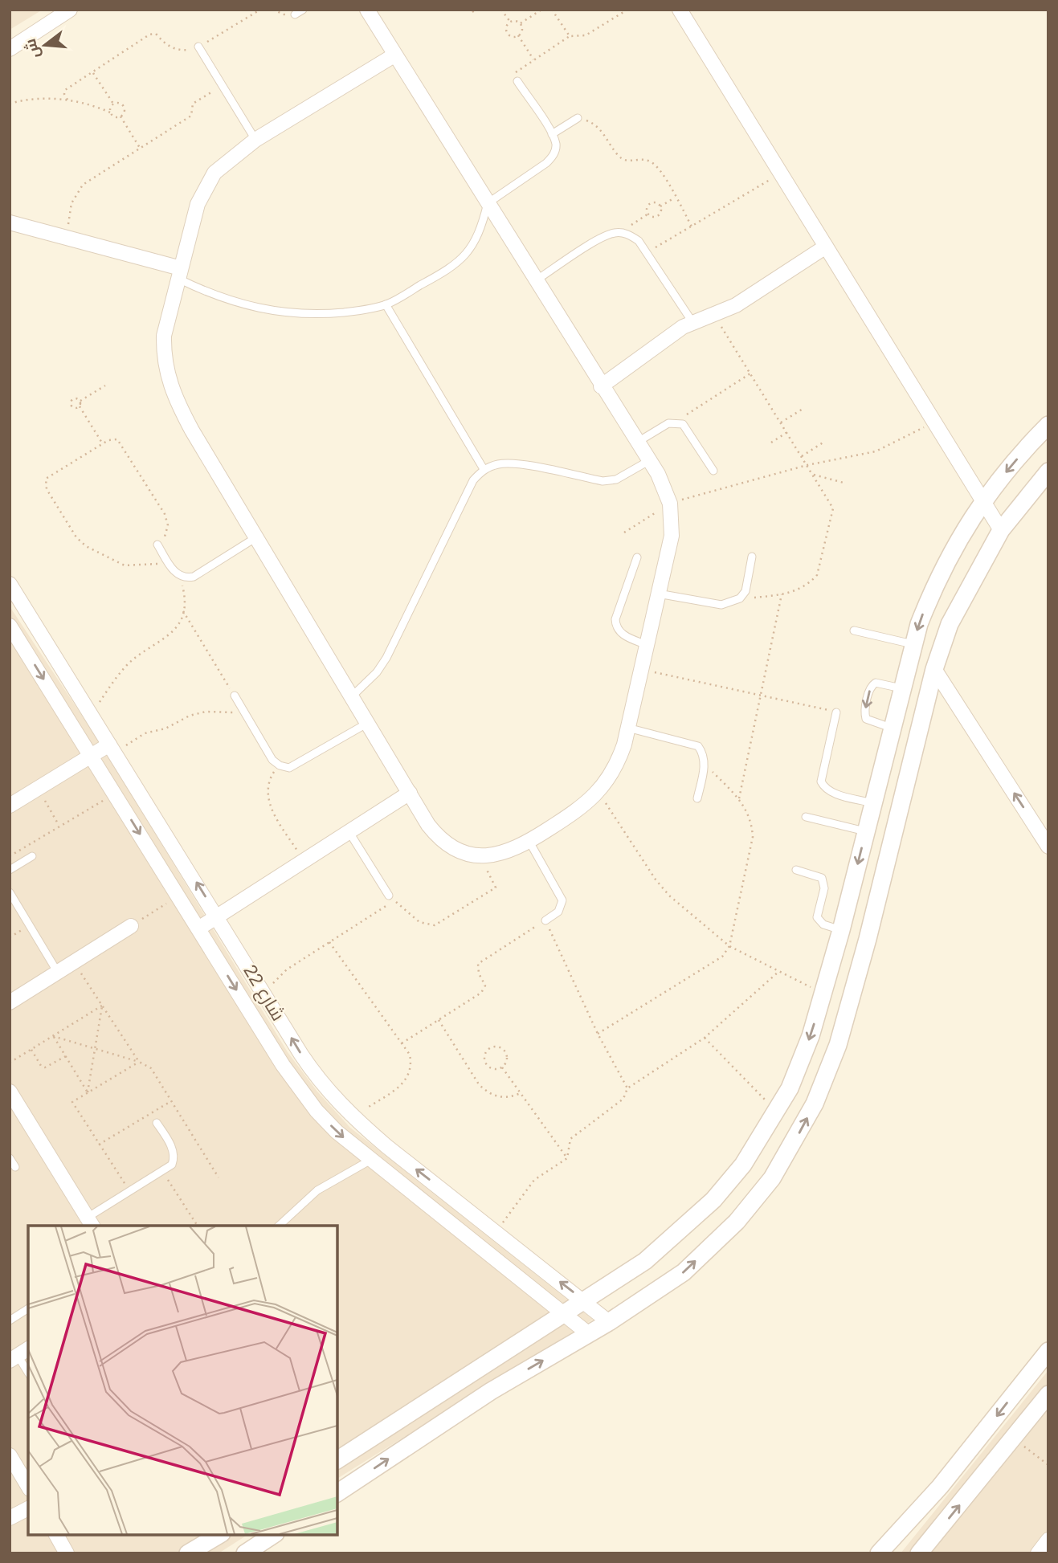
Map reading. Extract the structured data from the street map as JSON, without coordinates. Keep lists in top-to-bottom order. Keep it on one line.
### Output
{"streets":{"street":["شارع 22"]},"north":"left"}
